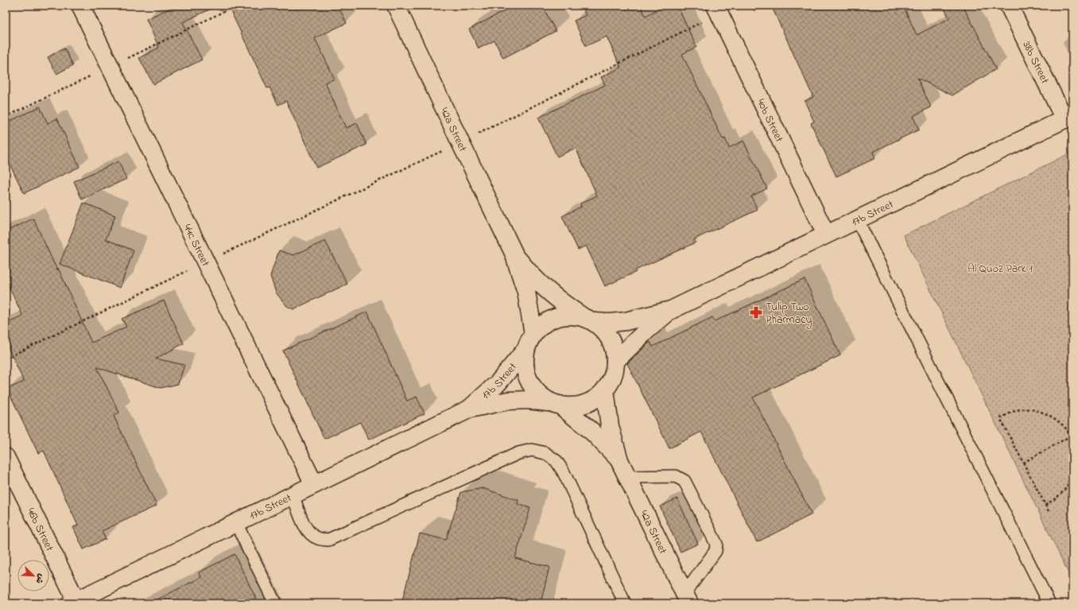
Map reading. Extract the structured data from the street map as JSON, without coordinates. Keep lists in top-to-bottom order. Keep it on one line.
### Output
{"streets":{"street":["38b Street","40b Street","42a Street","17b Street","44c Street","46b Street"]},"crossings":[["38b Street","17b Street"],["40b Street","17b Street"],["42a Street","17b Street"],["17b Street","44c Street"],["17b Street","46b Street"]],"parks":["Al Quoz Park 1"],"places":{"pharmacy":["Tulip Two Pharmacy"]},"north":"bottom right"}
